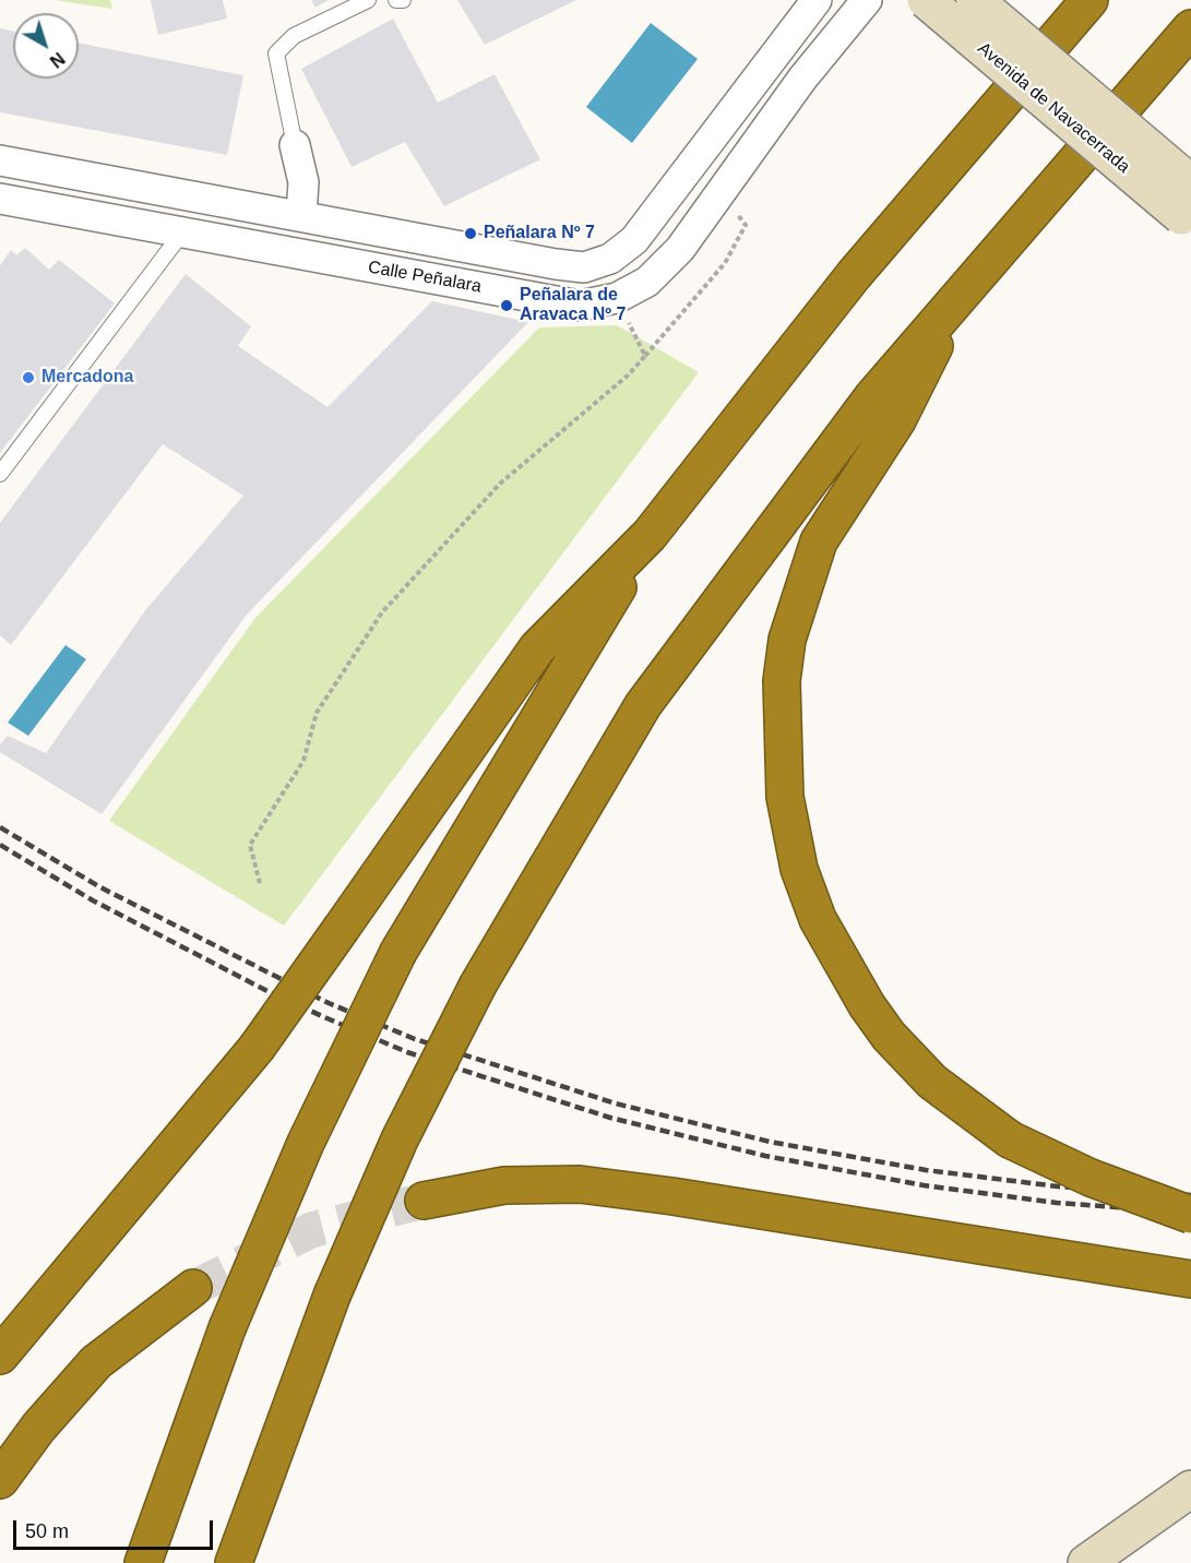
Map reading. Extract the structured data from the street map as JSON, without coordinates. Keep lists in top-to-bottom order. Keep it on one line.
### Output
{"streets":{"street":["Avenida de Navacerrada","Calle Peñalara"]},"places":["Peñalara Nº 7","Peñalara de Aravaca Nº 7","Mercadona"],"scale_bar":"50 m","north":"bottom right"}
